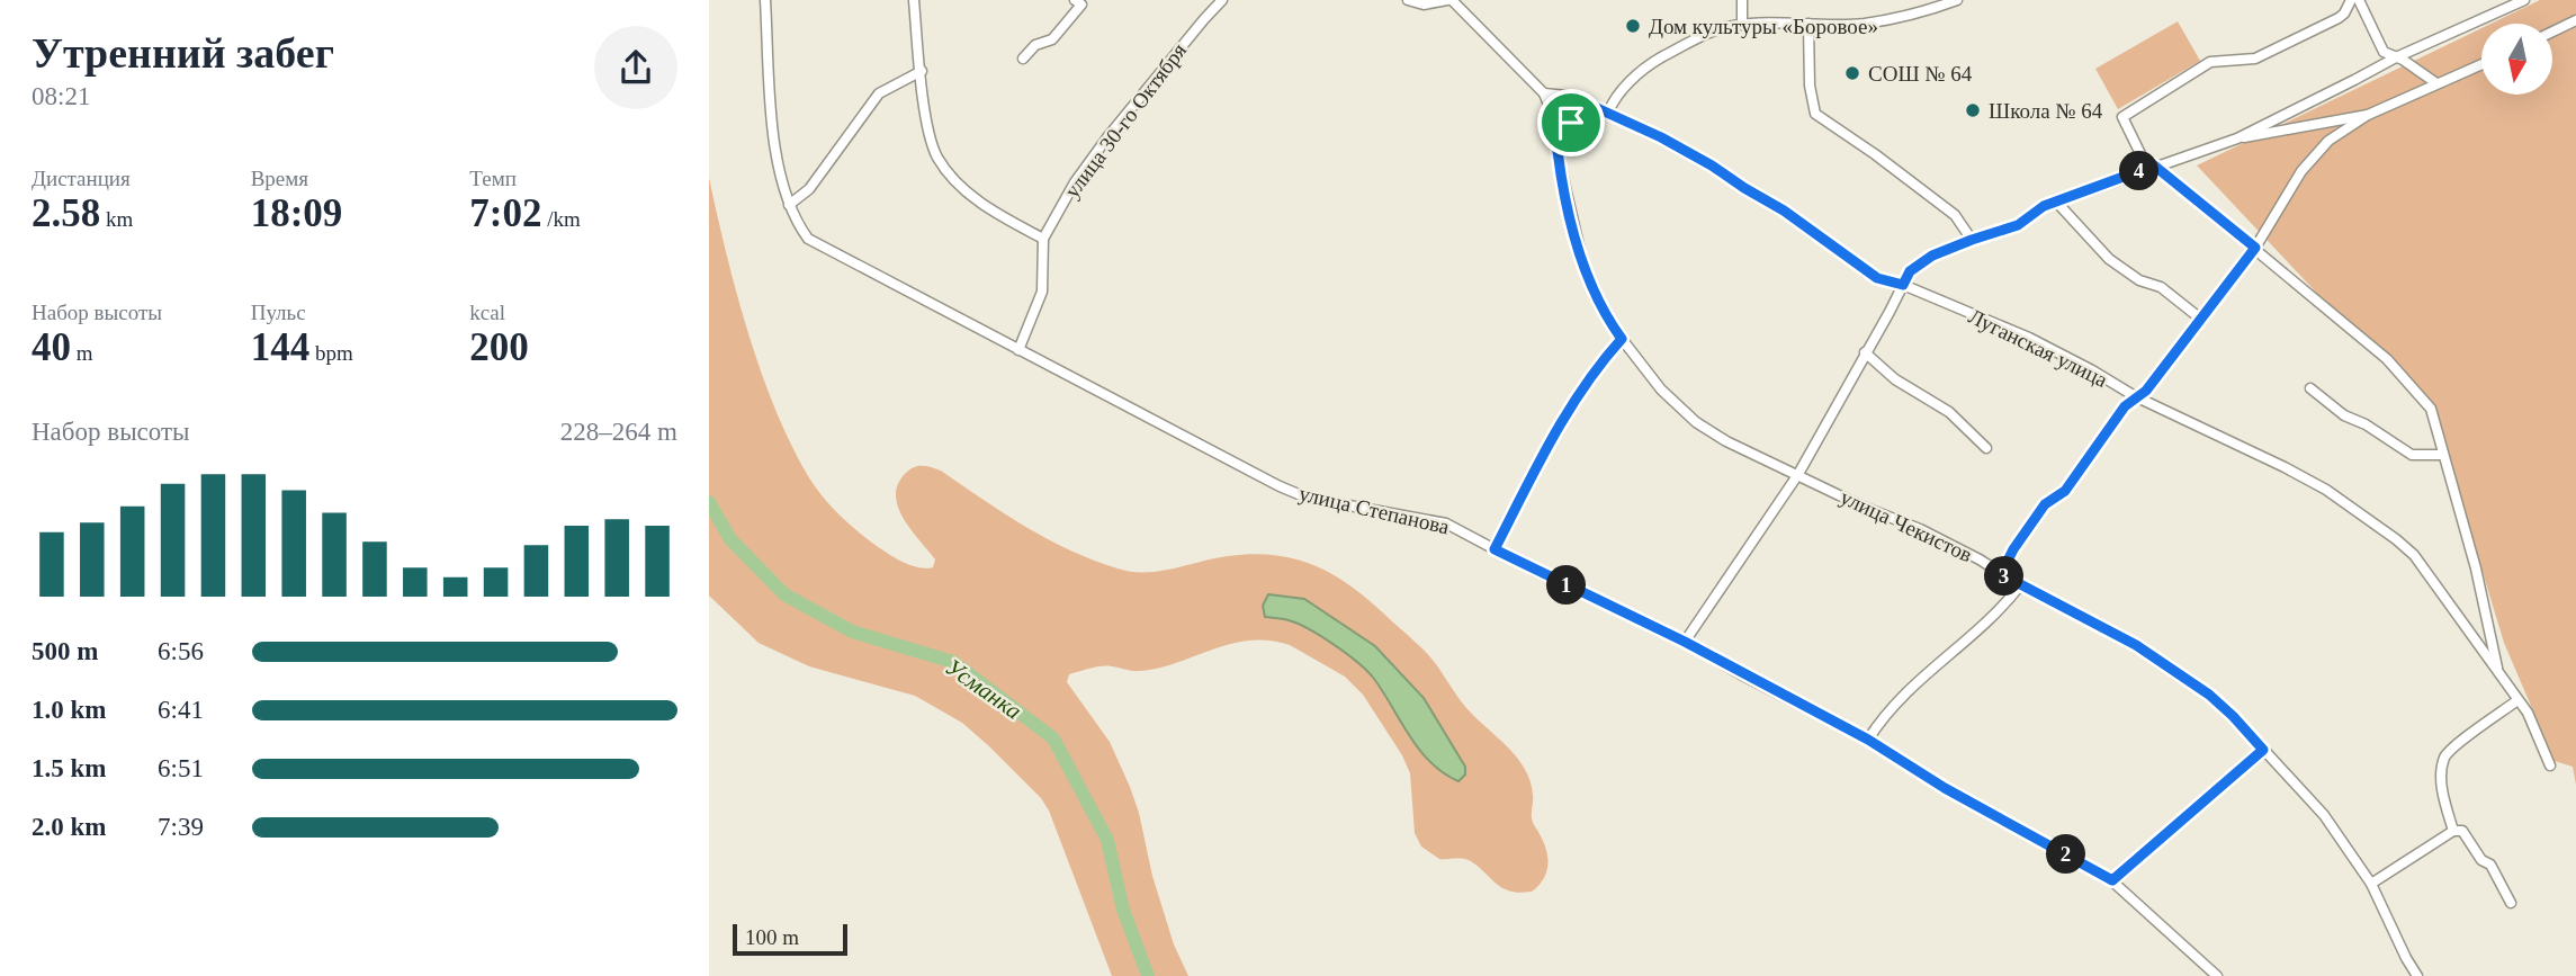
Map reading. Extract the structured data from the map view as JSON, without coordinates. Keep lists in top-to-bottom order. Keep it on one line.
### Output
{"streets":{"street":["улица 30-го Октября","Луганская улица","улица Степанова","улица Чекистов"]},"crossings":[["Луганская улица","улица Чекистов"]],"water":["Усманка"],"places":["Дом культуры «Боровое»","СОШ № 64","Школа № 64"],"scale_bar":"100 m","north":"bottom","page":{"heading":["Утренний забег","08:21"],"stats":[["Дистанция","2.58 km"],["Время","18:09"],["Темп","7:02 /km"],["Набор высоты","40 m"],["Пульс","144 bpm"],["kcal","200"]],"pins":["4","3","1","2"],"chart":["Набор высоты","228–264 m"],"list":[{"name":"500 m","note":"6:56"},{"name":"1.0 km","note":"6:41"},{"name":"1.5 km","note":"6:51"},{"name":"2.0 km","note":"7:39"}],"scale":"100 m"}}
